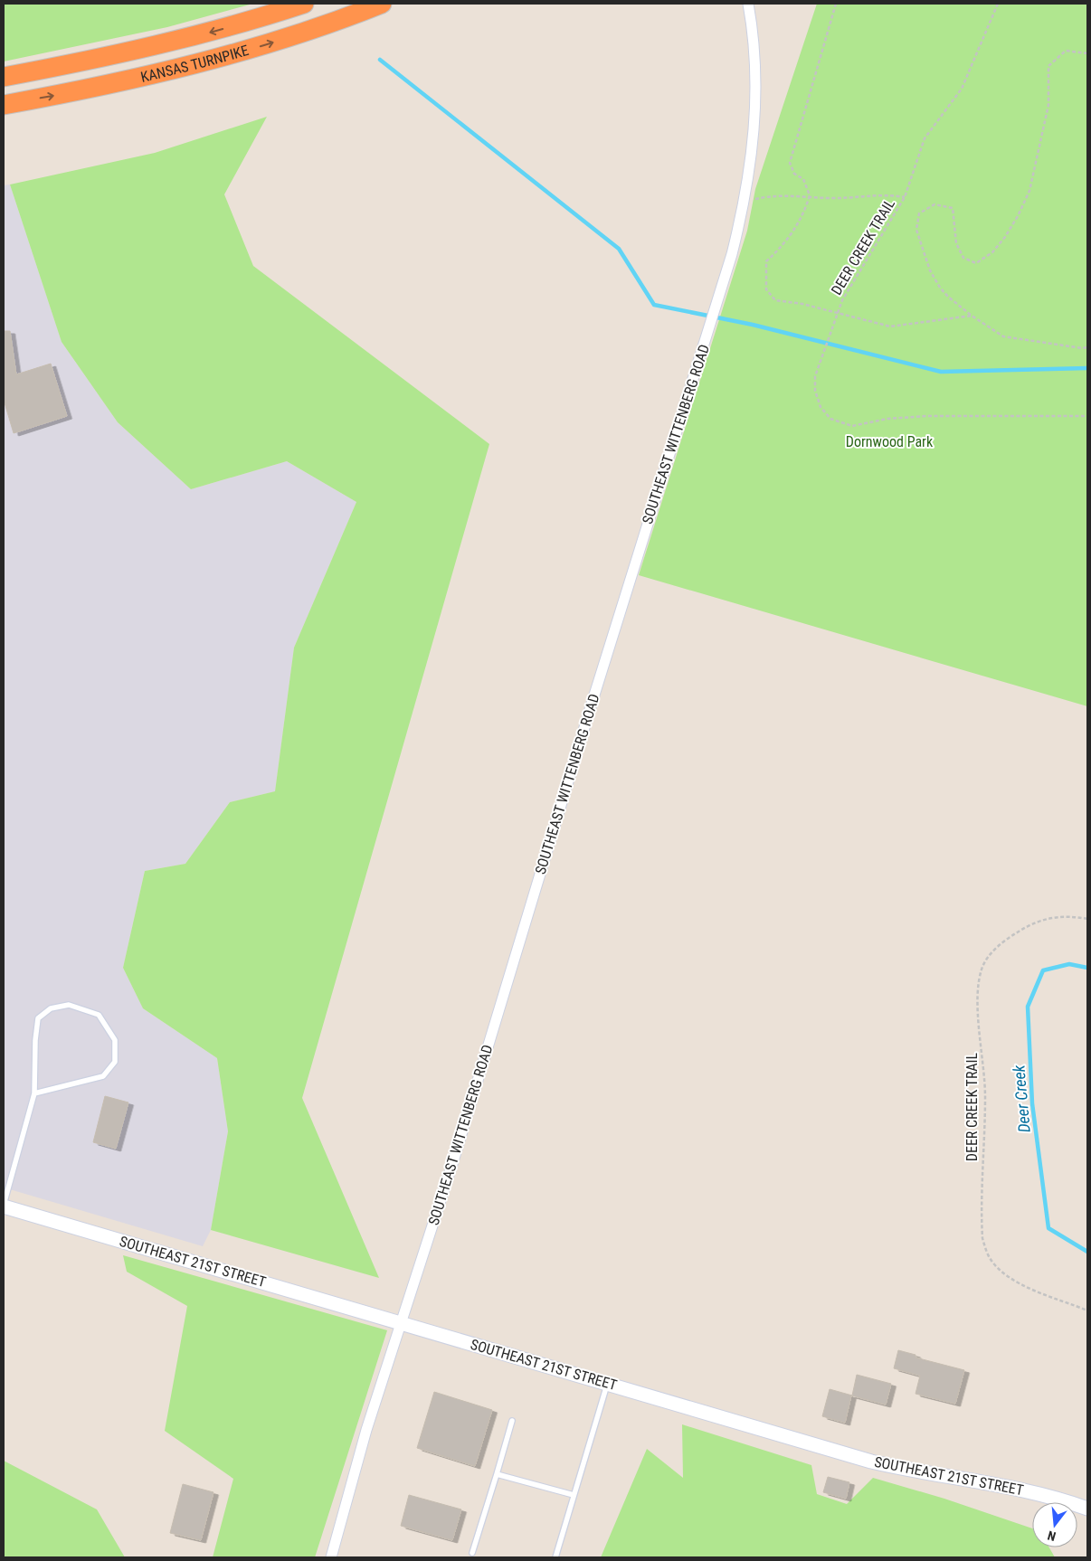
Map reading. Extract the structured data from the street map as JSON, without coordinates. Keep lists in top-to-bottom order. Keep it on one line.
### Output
{"streets":{"highway":["KANSAS TURNPIKE"],"street":["SOUTHEAST WITTENBERG ROAD","SOUTHEAST 21ST STREET"],"path":["DEER CREEK TRAIL"]},"crossings":[["SOUTHEAST WITTENBERG ROAD","SOUTHEAST 21ST STREET"]],"water":["Deer Creek"],"parks":["Dornwood Park"],"north":"bottom"}
